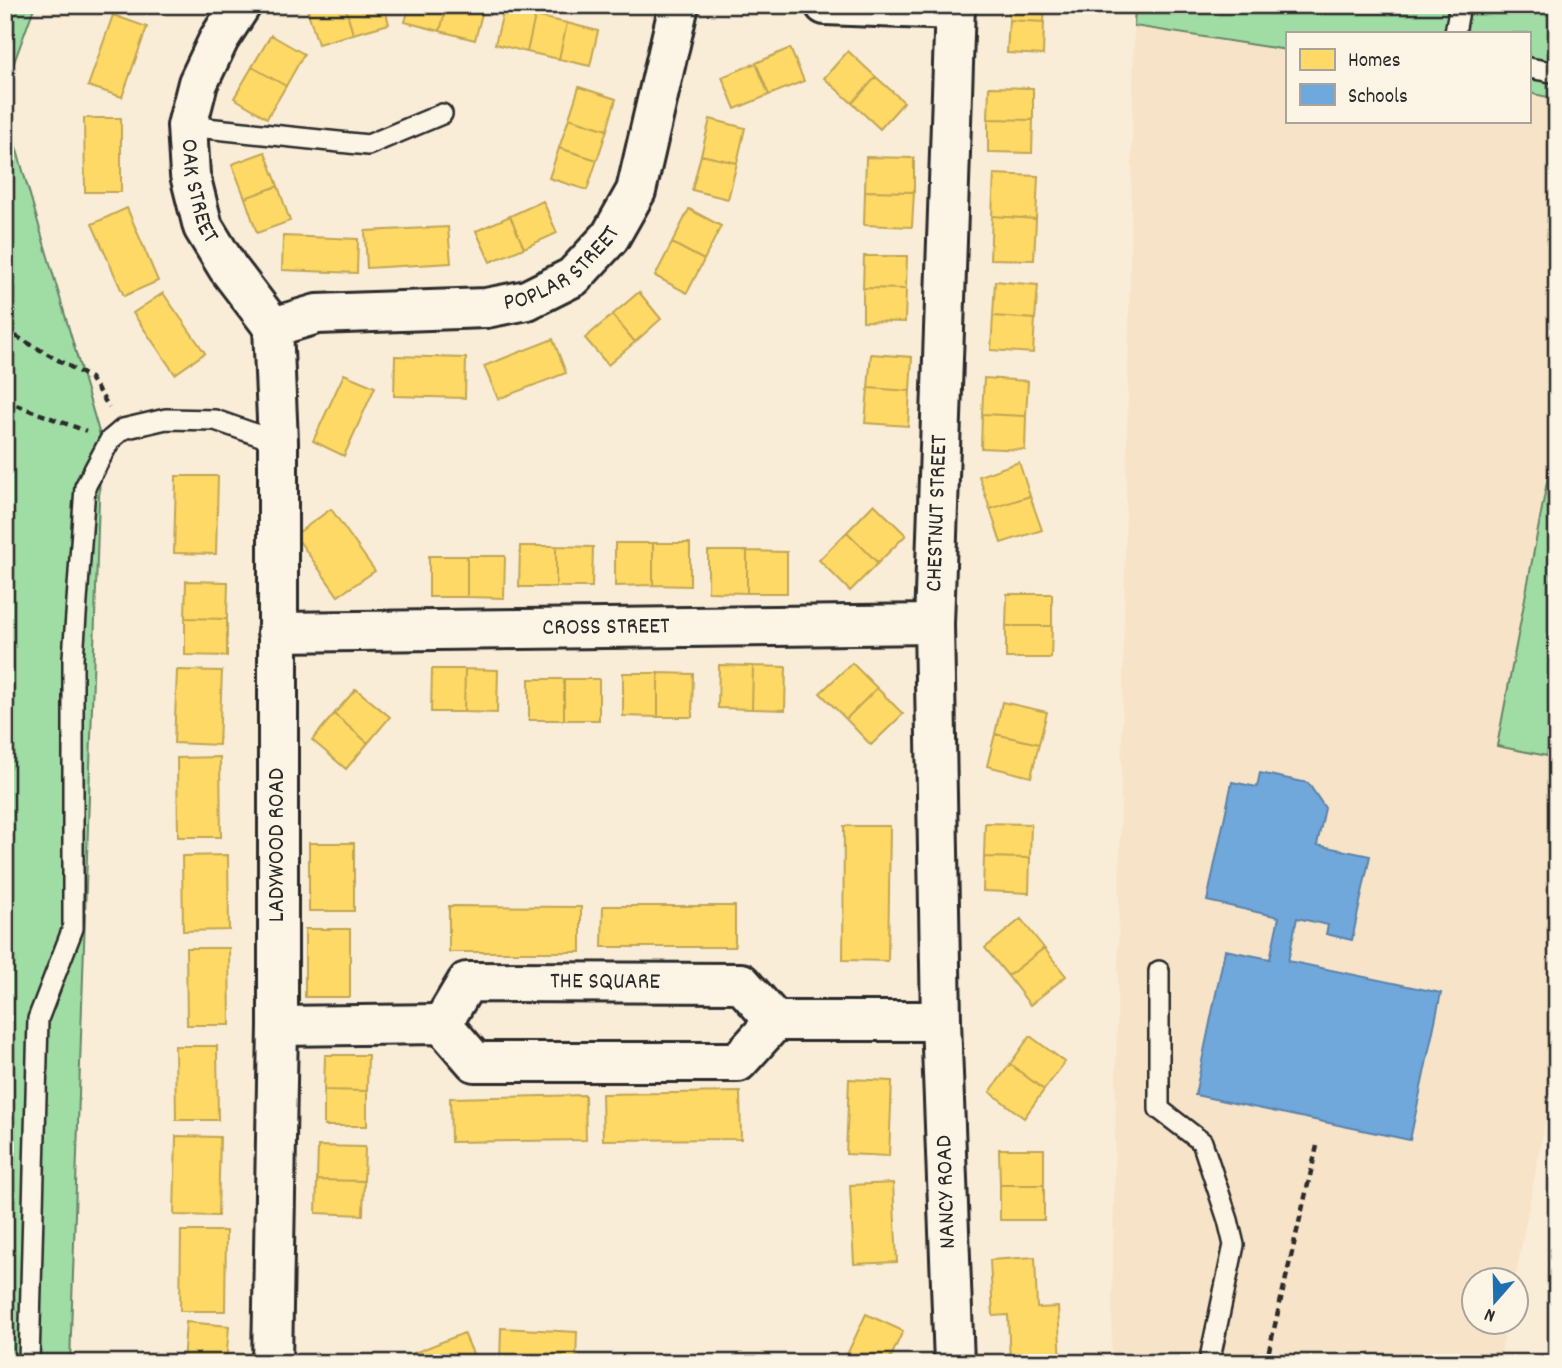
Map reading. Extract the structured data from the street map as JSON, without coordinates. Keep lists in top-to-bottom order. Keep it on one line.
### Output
{"streets":{"street":["OAK STREET","POPLAR STREET","CHESTNUT STREET","CROSS STREET","LADYWOOD ROAD","THE SQUARE","NANCY ROAD"]},"crossings":[["OAK STREET","POPLAR STREET"],["OAK STREET","LADYWOOD ROAD"],["POPLAR STREET","LADYWOOD ROAD"],["CHESTNUT STREET","CROSS STREET"],["CHESTNUT STREET","NANCY ROAD"],["CROSS STREET","LADYWOOD ROAD"]],"legend":["Homes","Schools"],"north":"bottom"}
